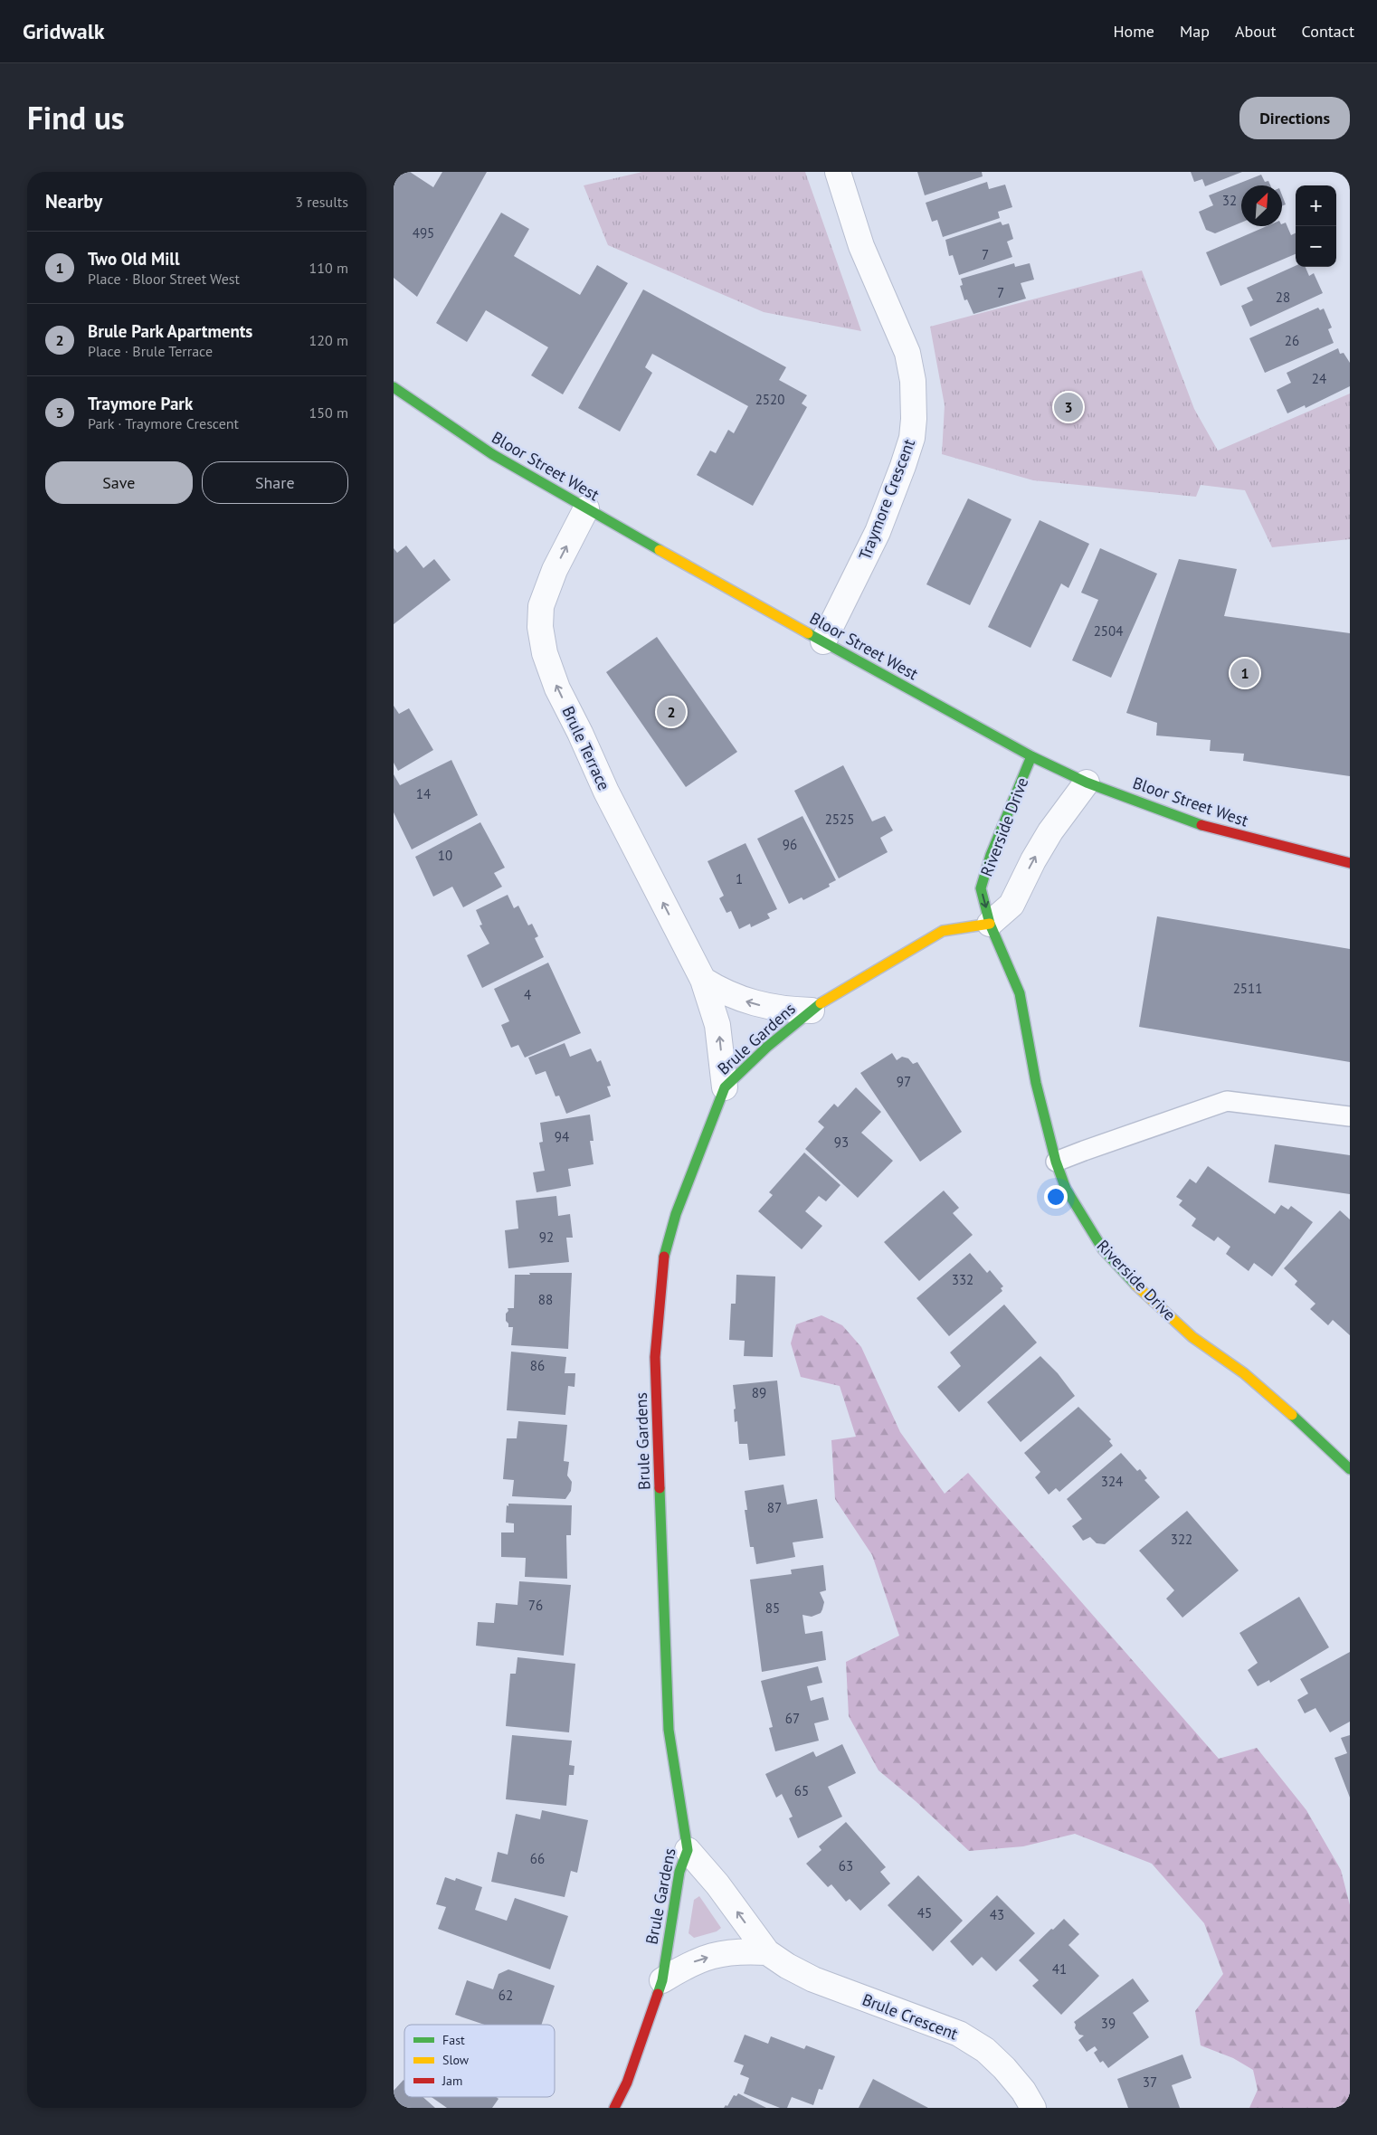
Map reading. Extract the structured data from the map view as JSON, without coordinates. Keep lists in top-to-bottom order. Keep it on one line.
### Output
{"streets":{"street":["Bloor Street West","Traymore Crescent","Brule Terrace","Riverside Drive","Brule Gardens","Brule Crescent"]},"crossings":[["Bloor Street West","Traymore Crescent"],["Bloor Street West","Brule Terrace"],["Bloor Street West","Riverside Drive"],["Brule Terrace","Brule Gardens"],["Riverside Drive","Brule Gardens"],["Brule Gardens","Brule Crescent"]],"one_way":["Brule Terrace"],"house_numbers":["32","495","7","7","28","26","24","2520","2504","14","2525","96","10","1","2511","4","97","94","93","92","332","88","86","89","324","87","322","76","85","67","65","66","63","45","43","41","62","39","37"],"legend":["Fast","Slow","Jam"],"north":"top right","page":{"header":"Gridwalk","nav":["Home","Map","About","Contact"],"title":"Find us","buttons":["Directions",["Save","Share"]],"heading":["Nearby","3 results"],"map_buttons":["+","−"],"list":[{"mark":"1","name":"Two Old Mill","note":"Place · Bloor Street West","value":"110 m"},{"mark":"2","name":"Brule Park Apartments","note":"Place · Brule Terrace","value":"120 m"},{"mark":"3","name":"Traymore Park","note":"Park · Traymore Crescent","value":"150 m"}],"pins":["3","1","2"]}}
